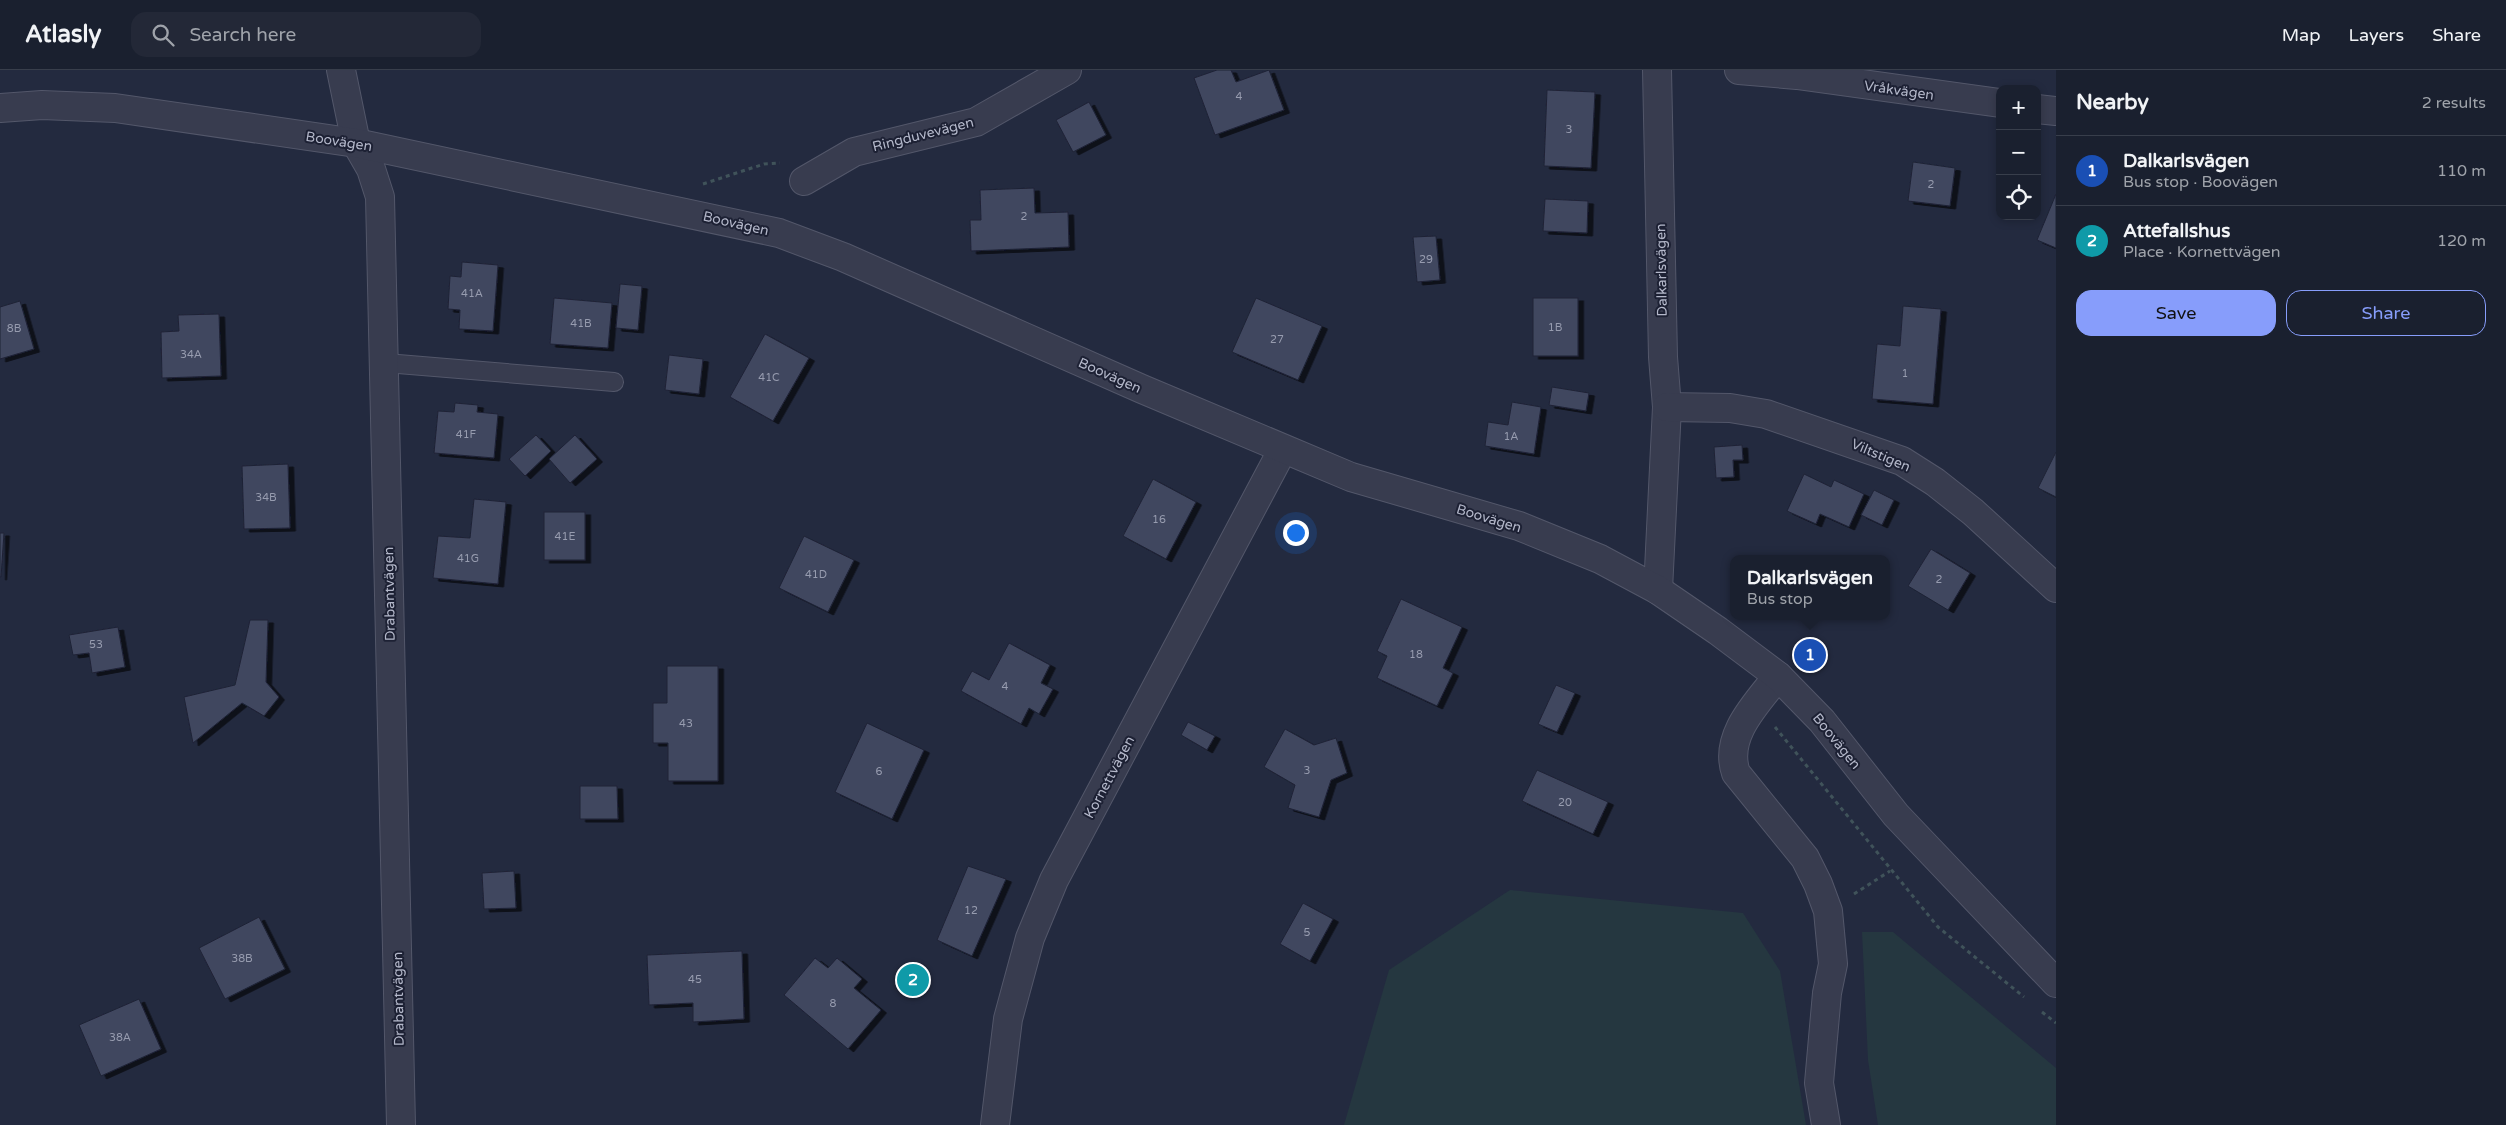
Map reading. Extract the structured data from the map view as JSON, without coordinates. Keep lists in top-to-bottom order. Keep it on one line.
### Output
{"streets":{"street":["Vråkvägen","Ringduvevägen","Boovägen","Dalkarlsvägen","Viltstigen","Drabantvägen","Kornettvägen"]},"crossings":[["Boovägen","Dalkarlsvägen"],["Boovägen","Drabantvägen"],["Boovägen","Kornettvägen"],["Dalkarlsvägen","Viltstigen"]],"house_numbers":["4","3","2","2","29","41A","41B","1B","8B","27","34A","1","41C","41F","1A","34B","16","41E","41G","41D","2","53","18","4","43","3","6","20","12","5","38B","45","8","38A"],"page":{"header":"Atlasly","search":"Search here","nav":["Map","Layers","Share"],"heading":["Nearby","2 results"],"map_buttons":["+","−"],"list":[{"mark":"1","name":"Dalkarlsvägen","note":"Bus stop · Boovägen","value":"110 m"},{"mark":"2","name":"Attefallshus","note":"Place · Kornettvägen","value":"120 m"}],"buttons":["Save","Share"],"popup":["Dalkarlsvägen","Bus stop"],"pins":["1","2"]}}
